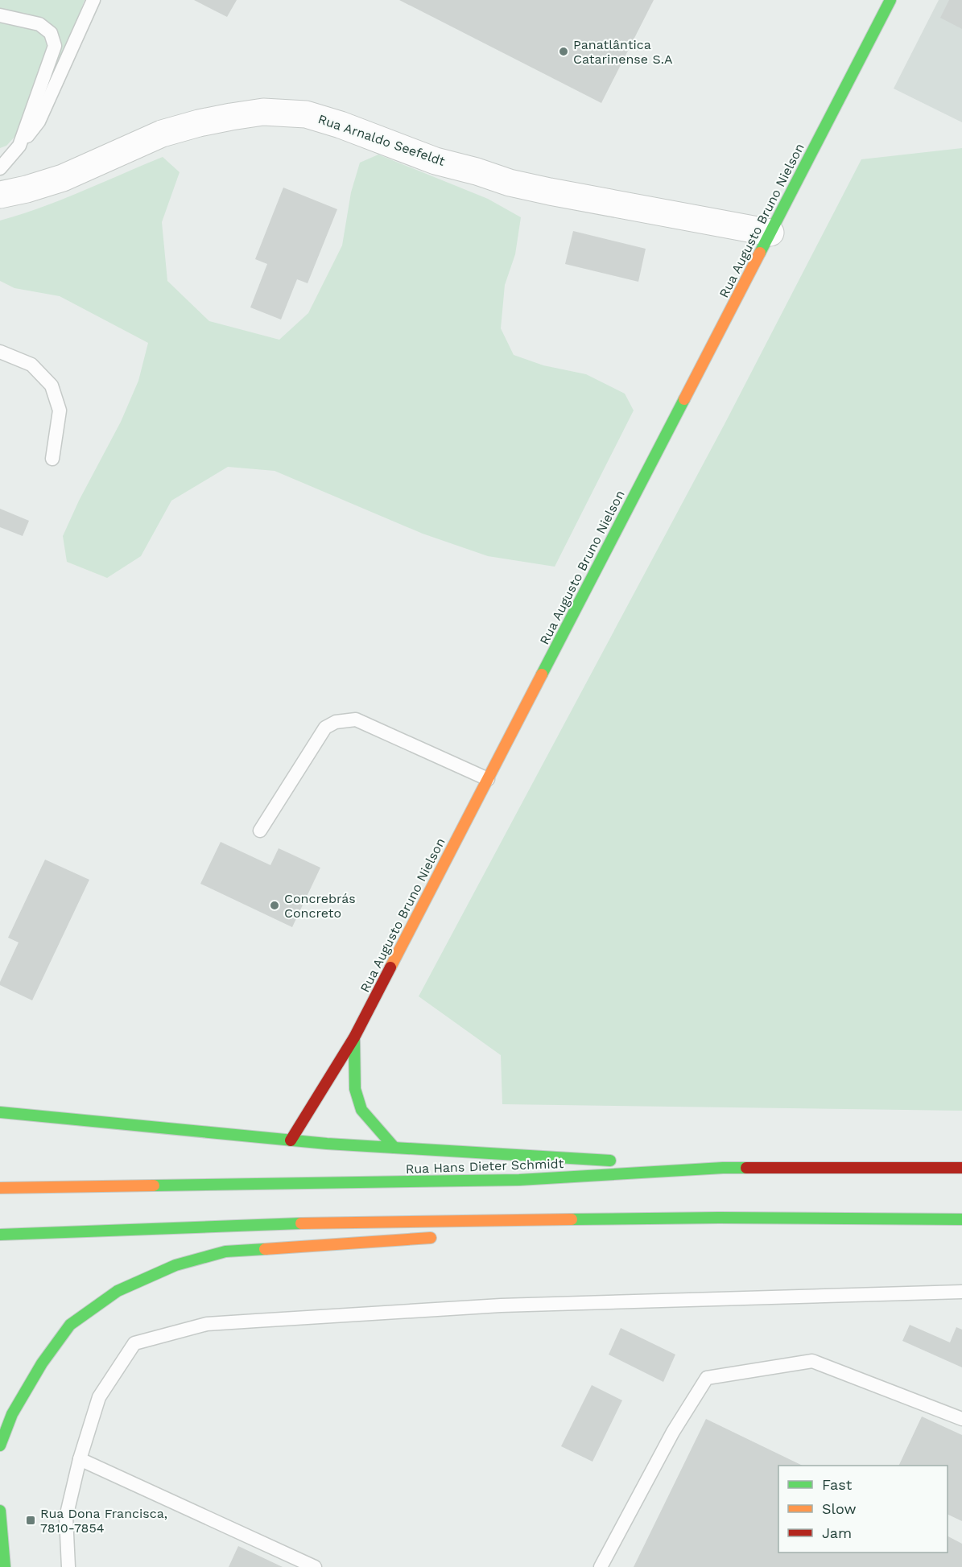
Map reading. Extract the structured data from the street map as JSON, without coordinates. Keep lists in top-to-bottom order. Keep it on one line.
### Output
{"streets":{"main road":["Rua Augusto Bruno Nielson","Rua Hans Dieter Schmidt"],"street":["Rua Arnaldo Seefeldt"]},"crossings":[["Rua Arnaldo Seefeldt","Rua Augusto Bruno Nielson"]],"places":{"other":["Panatlântica Catarinense S.A","Concrebrás Concreto"],"transit":["Rua Dona Francisca, 7810-7854"]},"legend":["Fast","Slow","Jam"]}
